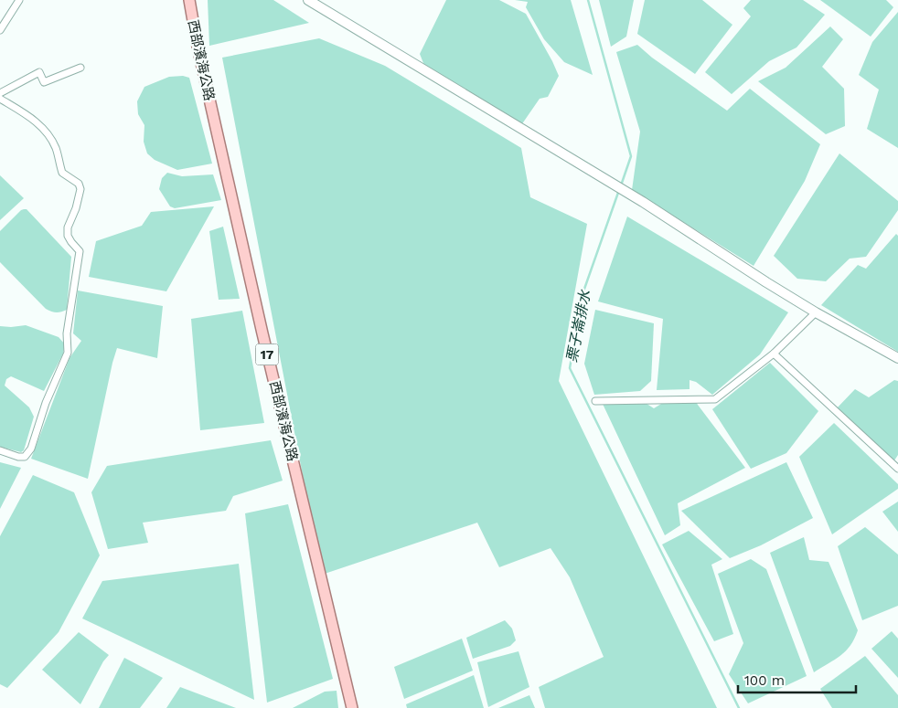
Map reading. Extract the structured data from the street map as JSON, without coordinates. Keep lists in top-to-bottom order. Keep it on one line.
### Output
{"streets":{"main road":["西部濱海公路","17"]},"water":["栗子崙排水"],"scale_bar":"100 m"}
